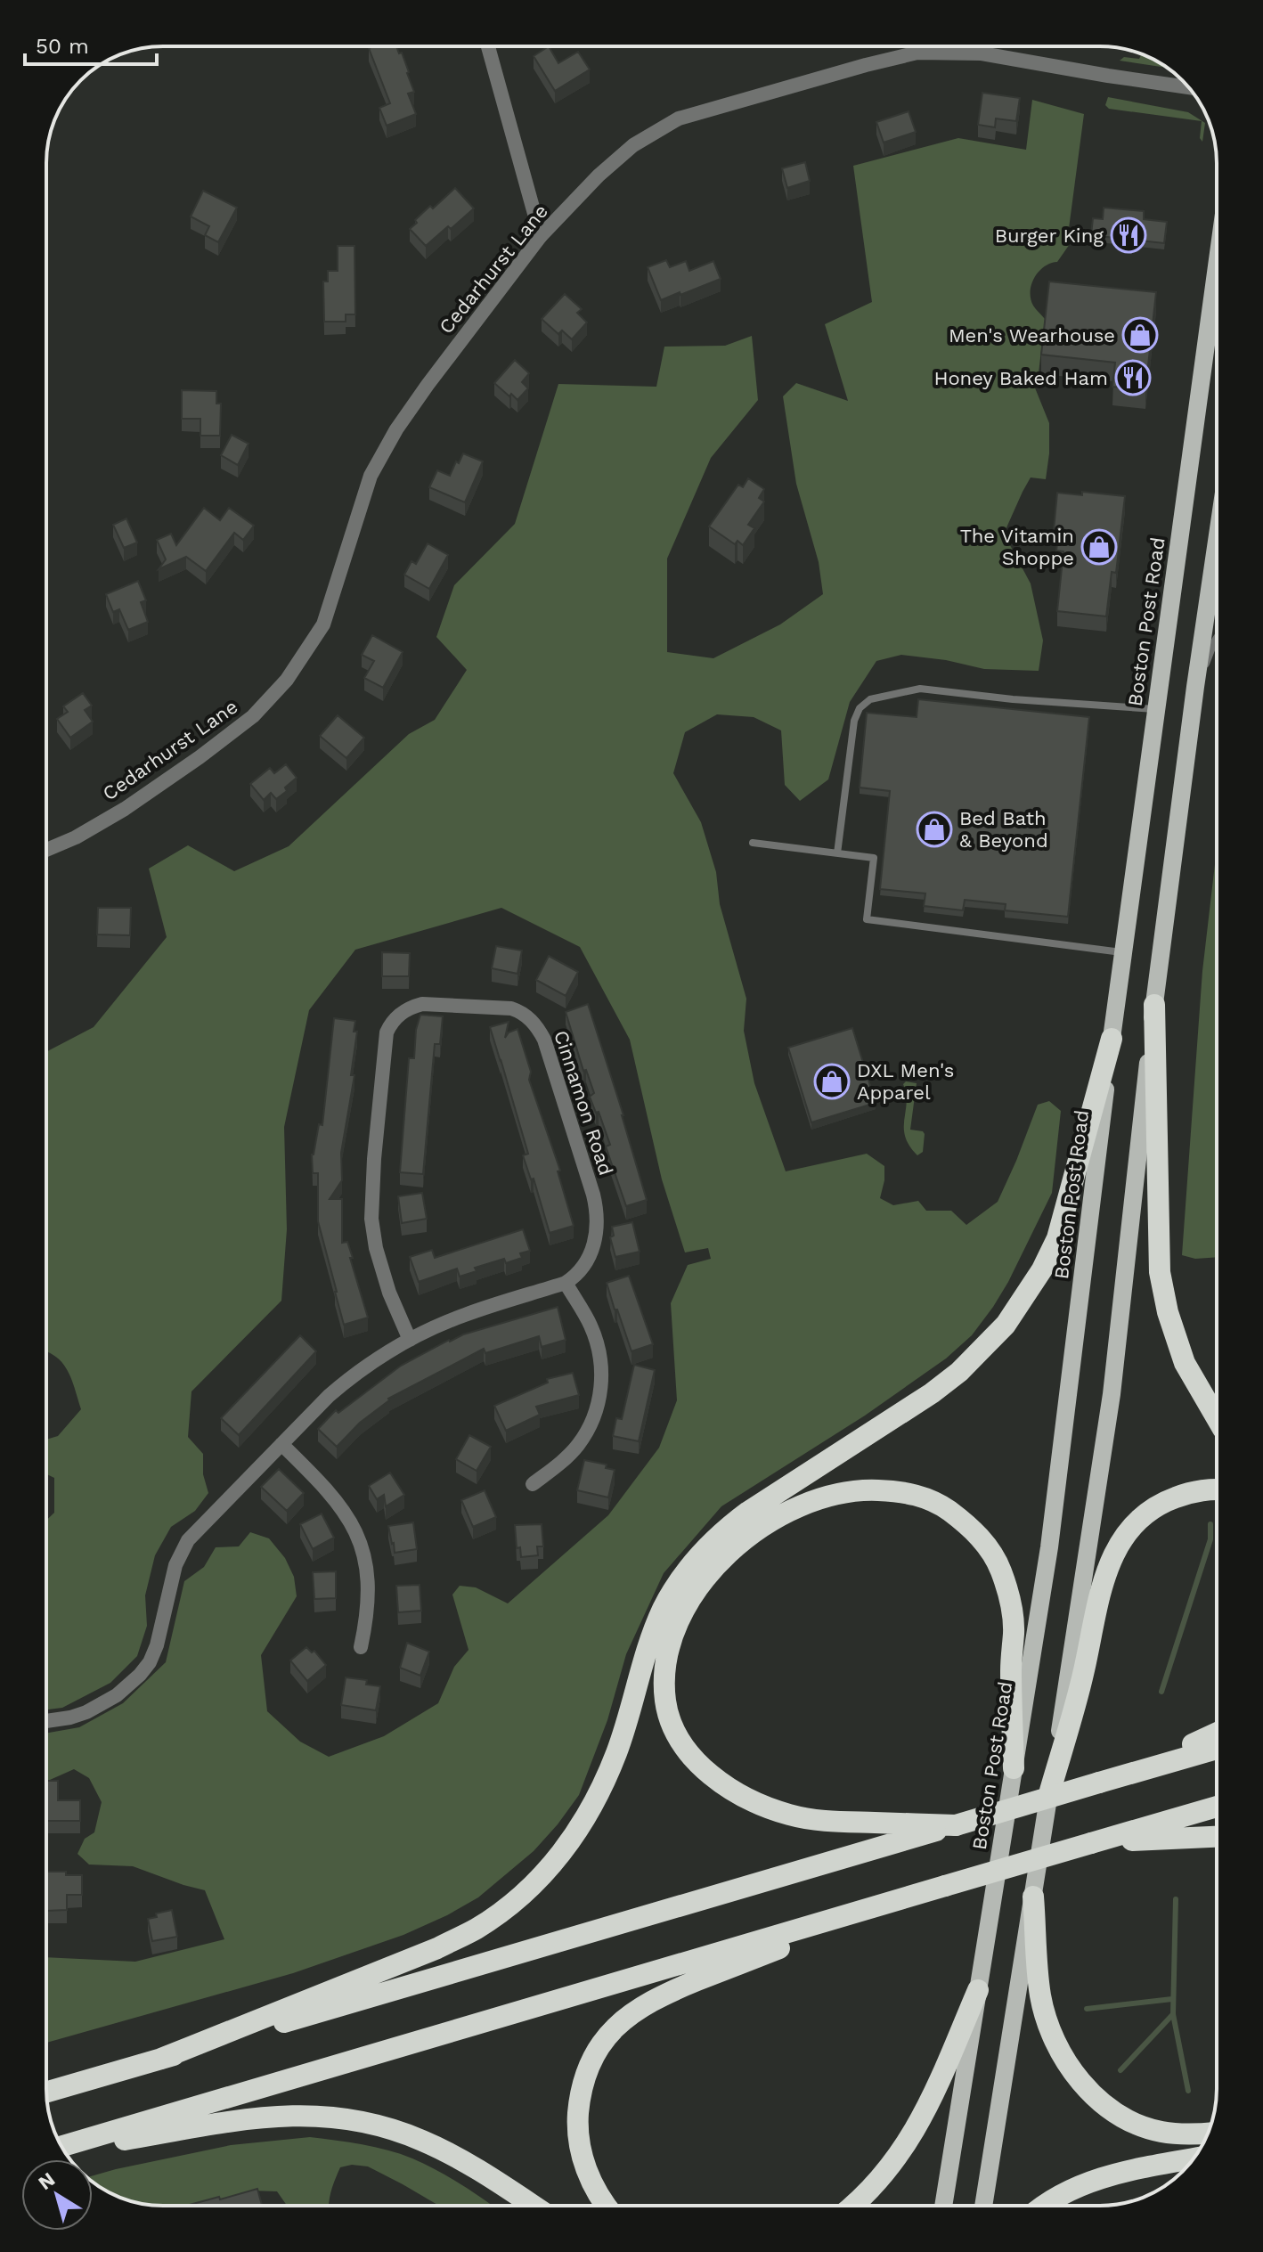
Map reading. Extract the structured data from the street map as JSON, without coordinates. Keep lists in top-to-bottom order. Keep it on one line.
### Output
{"streets":{"main road":["Boston Post Road"],"street":["Cedarhurst Lane","Cinnamon Road"]},"places":{"restaurant":["Burger King","Honey Baked Ham"],"shop":["Men's Wearhouse","The Vitamin Shoppe","Bed Bath & Beyond","DXL Men's Apparel"]},"scale_bar":"50 m","north":"top left"}
